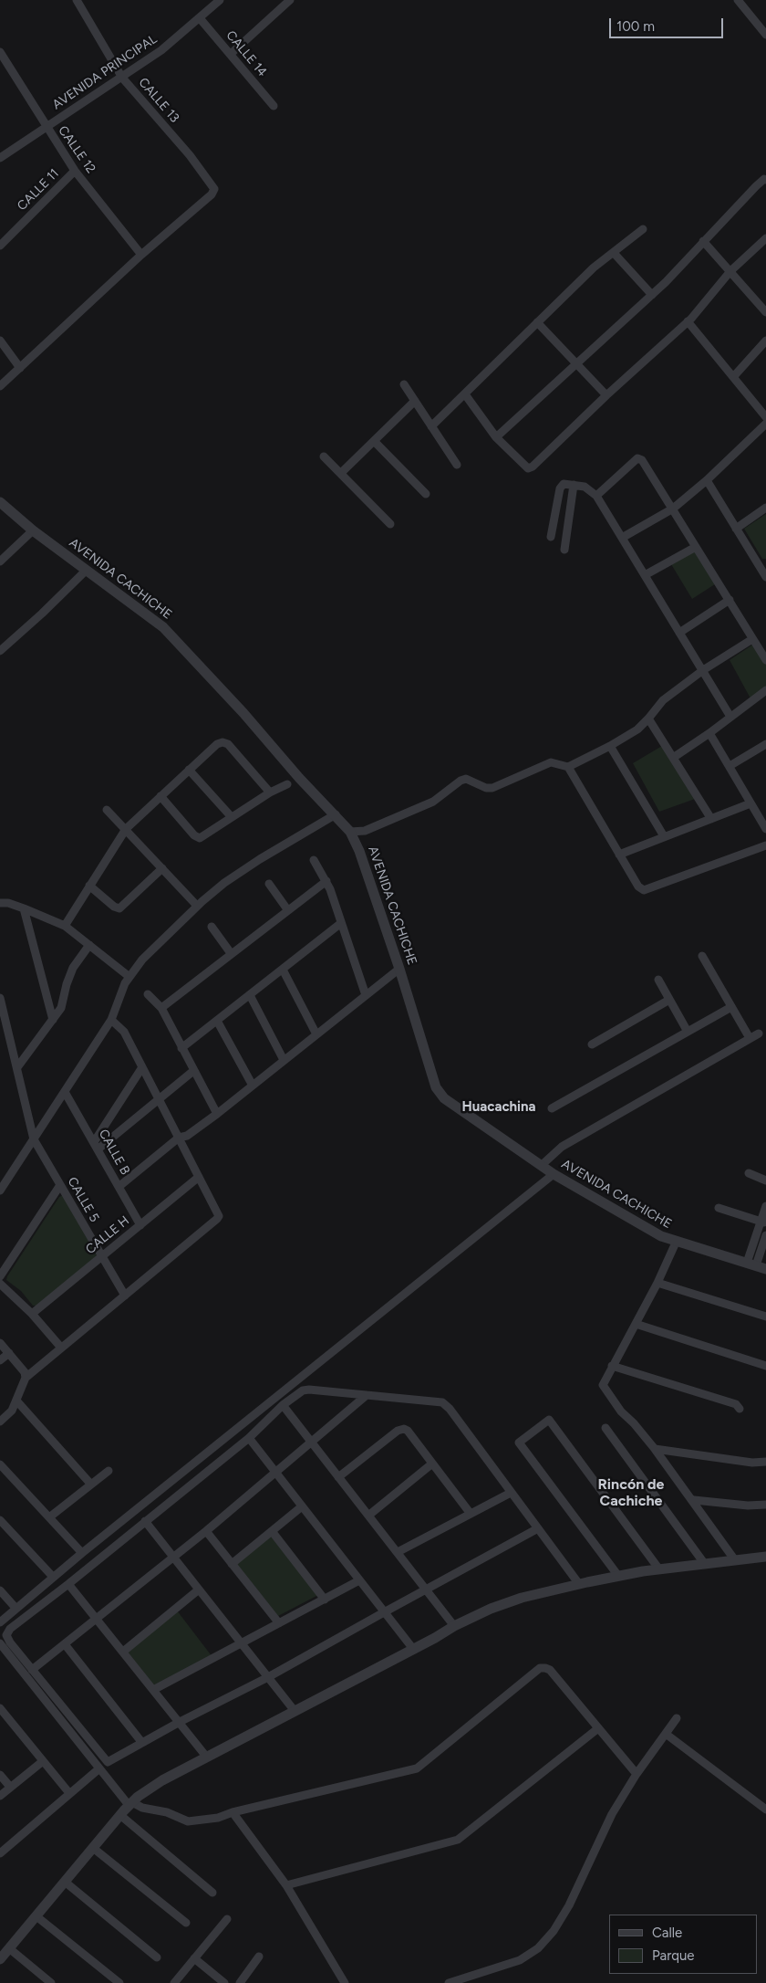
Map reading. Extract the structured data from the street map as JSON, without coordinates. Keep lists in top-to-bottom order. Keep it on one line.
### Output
{"streets":{"street":["CALLE 14","AVENIDA PRINCIPAL","CALLE 13","CALLE 12","CALLE 11","AVENIDA CACHICHE","CALLE B","CALLE 5","CALLE H"]},"crossings":[["CALLE 14","AVENIDA PRINCIPAL"],["AVENIDA PRINCIPAL","CALLE 13"],["AVENIDA PRINCIPAL","CALLE 12"],["CALLE 13","CALLE 12"],["CALLE 12","CALLE 11"],["CALLE B","CALLE H"],["CALLE 5","CALLE H"]],"districts":["Huacachina","Rincón de Cachiche"],"legend":["Calle","Parque"],"scale_bar":"100 m"}
